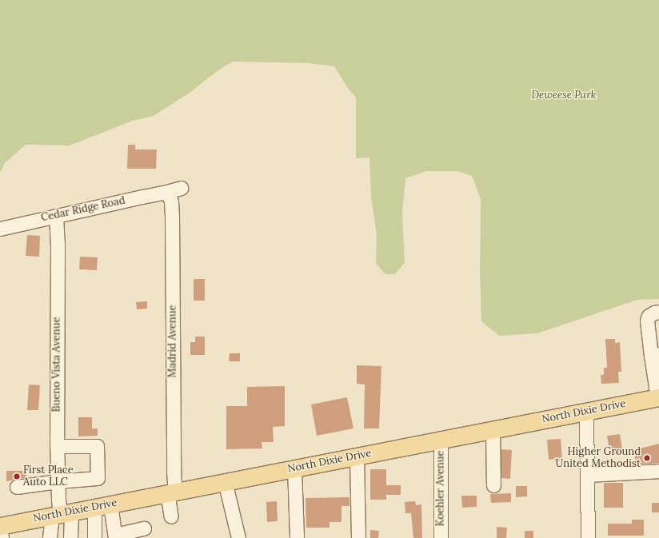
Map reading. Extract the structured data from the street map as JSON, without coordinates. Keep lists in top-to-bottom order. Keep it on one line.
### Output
{"streets":{"main road":["North Dixie Drive"],"street":["Cedar Ridge Road","Madrid Avenue","Bueno Vista Avenue","Koehler Avenue"]},"crossings":[["Cedar Ridge Road","Madrid Avenue"],["Cedar Ridge Road","Bueno Vista Avenue"],["Madrid Avenue","North Dixie Drive"],["Bueno Vista Avenue","North Dixie Drive"],["North Dixie Drive","Koehler Avenue"]],"parks":["Deweese Park"],"places":["Higher Ground United Methodist","First Place Auto LLC"]}
